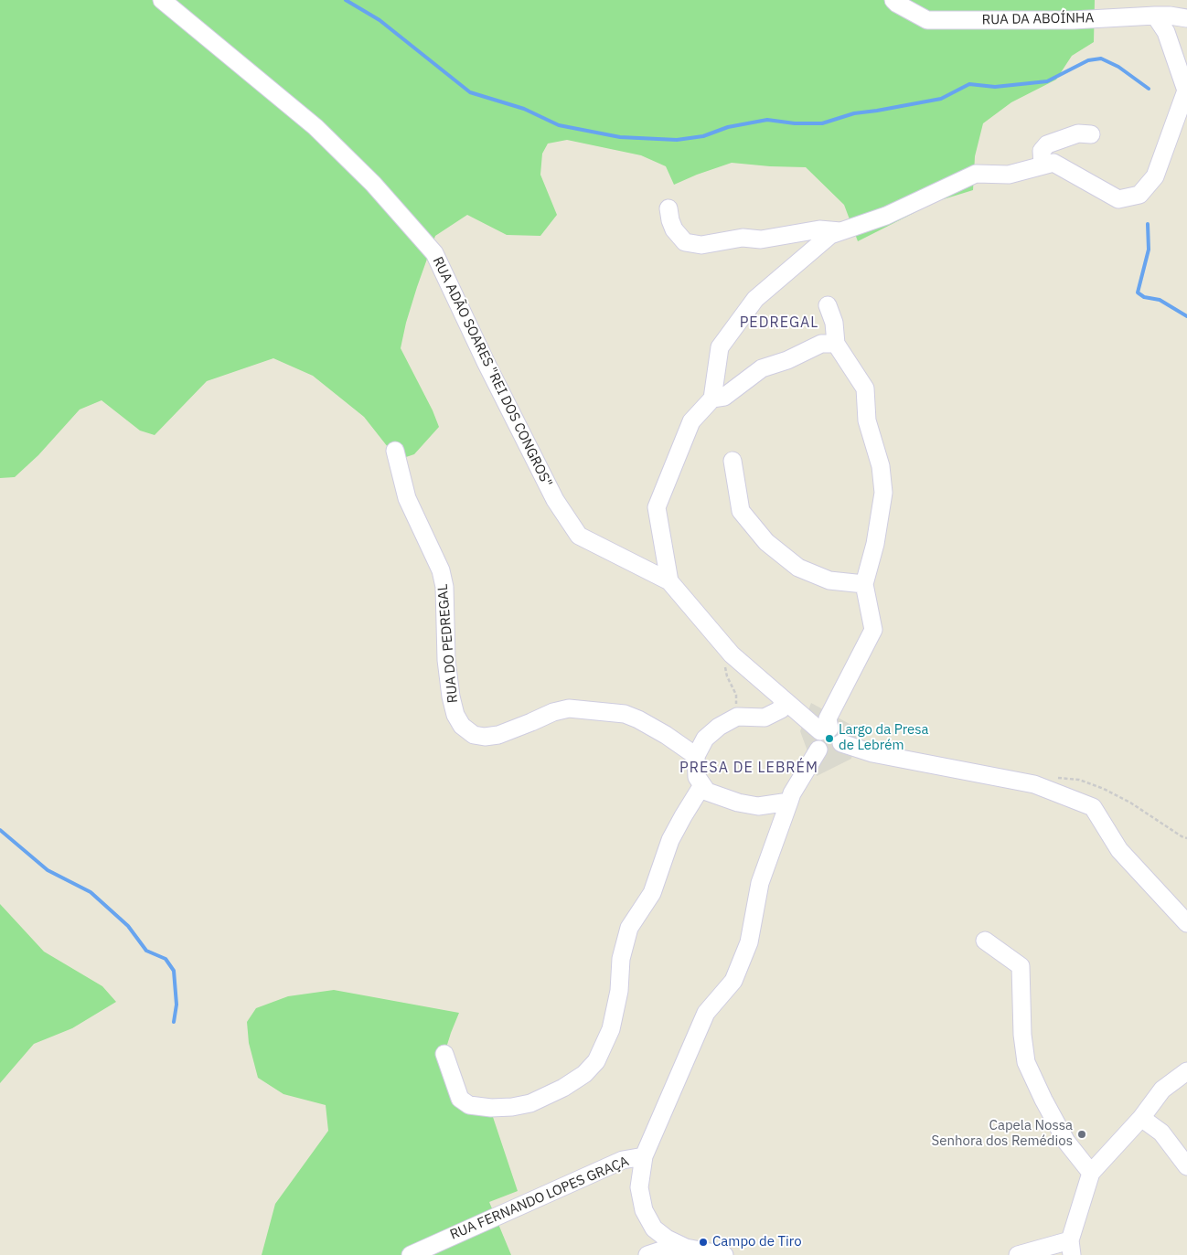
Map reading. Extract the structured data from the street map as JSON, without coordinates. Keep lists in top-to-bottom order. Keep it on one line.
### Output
{"streets":{"street":["RUA DA ABOÍNHA","RUA ADÃO SOARES \"REI DOS CONGROS\"","RUA DO PEDREGAL","RUA FERNANDO LOPES GRAÇA"]},"districts":["PEDREGAL","PRESA DE LEBRÉM"],"places":["Largo da Presa de Lebrém","Capela Nossa Senhora dos Remédios","Campo de Tiro"]}
